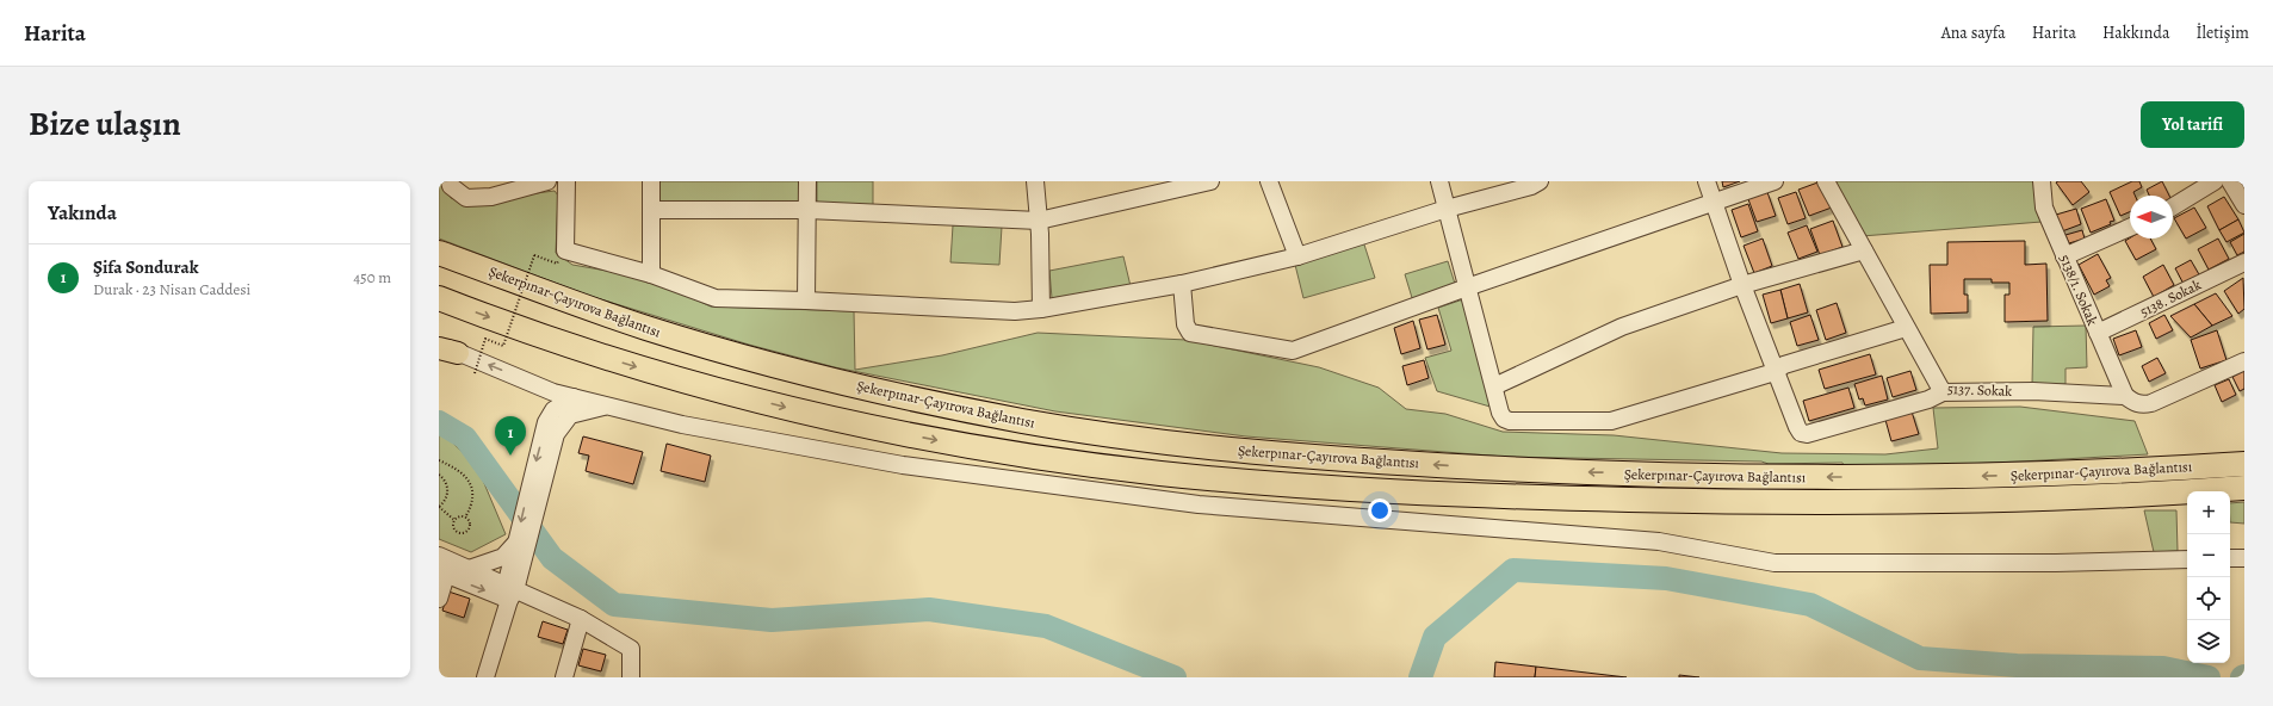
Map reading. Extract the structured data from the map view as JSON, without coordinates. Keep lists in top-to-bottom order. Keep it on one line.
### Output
{"streets":{"highway":["Şekerpınar-Çayırova Bağlantısı"],"street":["5138/1. Sokak","5138. Sokak","5137. Sokak"]},"crossings":[["5138/1. Sokak","5138. Sokak"],["5138/1. Sokak","5137. Sokak"]],"north":"left","page":{"header":"Harita","nav":["Ana sayfa","Harita","Hakkında","İletişim"],"title":"Bize ulaşın","buttons":"Yol tarifi","heading":"Yakında","list":[{"mark":"1","name":"Şifa Sondurak","note":"Durak · 23 Nisan Caddesi","value":"450 m"}],"pins":"1","map_buttons":["+","−"]}}
